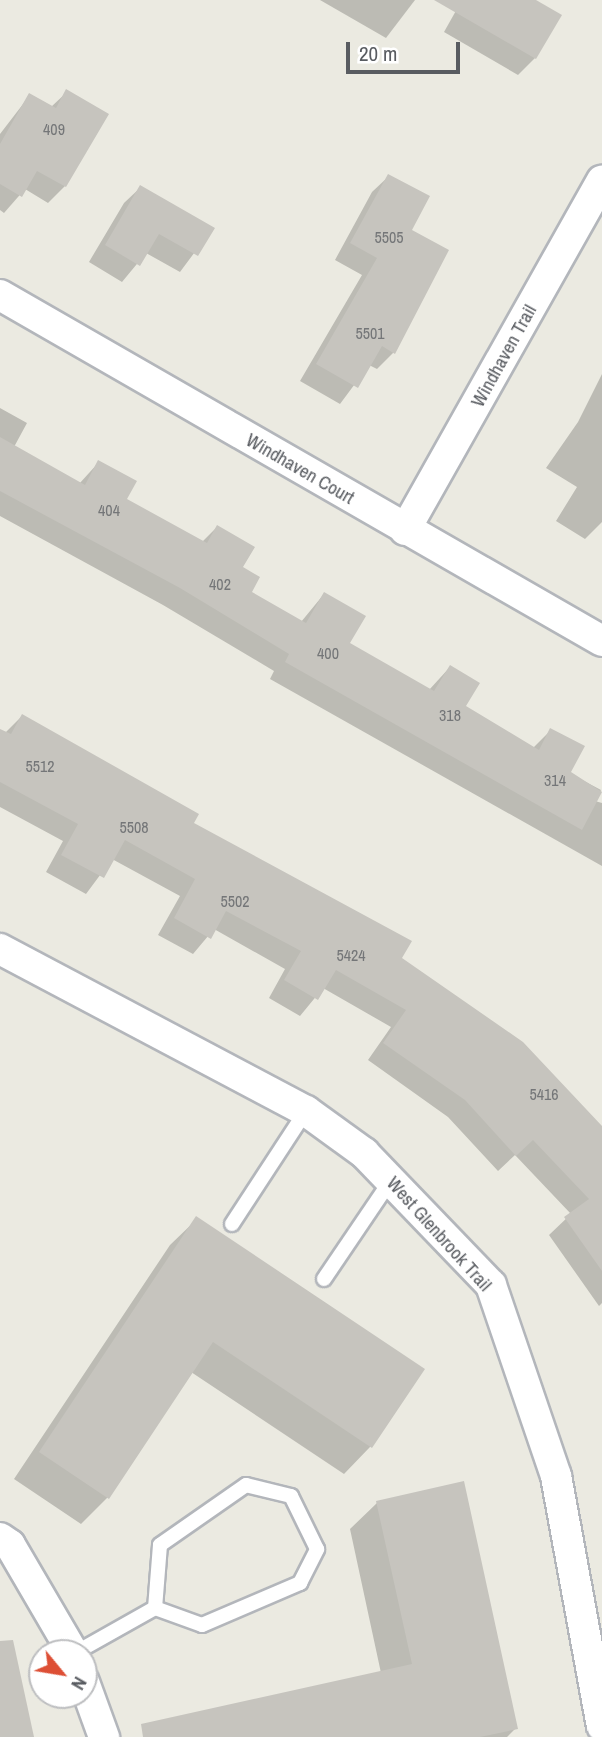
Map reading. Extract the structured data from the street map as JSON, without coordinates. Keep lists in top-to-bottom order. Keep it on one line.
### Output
{"streets":{"street":["Windhaven Trail","Windhaven Court","West Glenbrook Trail"]},"crossings":[["Windhaven Trail","Windhaven Court"]],"house_numbers":["409","5505","5501","404","402","400","318","5512","314","5508","5502","5424","5416"],"scale_bar":"20 m","north":"bottom right"}
